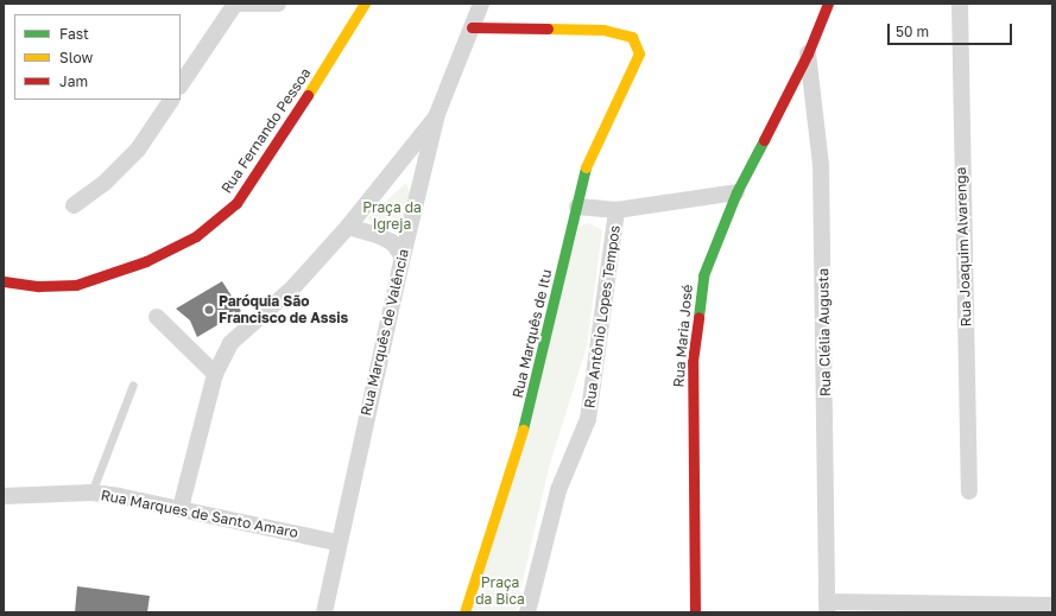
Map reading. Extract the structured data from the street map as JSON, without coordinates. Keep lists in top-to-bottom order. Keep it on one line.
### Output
{"streets":{"street":["Rua Fernando Pessoa","Rua Joaquim Alvarenga","Rua Antônio Lopes Tempos","Rua Marquês de Valência","Rua Clélia Augusta","Rua Marquês de Itu","Rua Maria José","Rua Marques de Santo Amaro"]},"crossings":[["Rua Marquês de Valência","Rua Marquês de Itu"],["Rua Marquês de Valência","Rua Marques de Santo Amaro"],["Rua Clélia Augusta","Rua Maria José"]],"parks":["Praça da Igreja","Praça da Bica"],"places":["Paróquia São Francisco de Assis"],"legend":["Fast","Slow","Jam"],"scale_bar":"50 m"}
